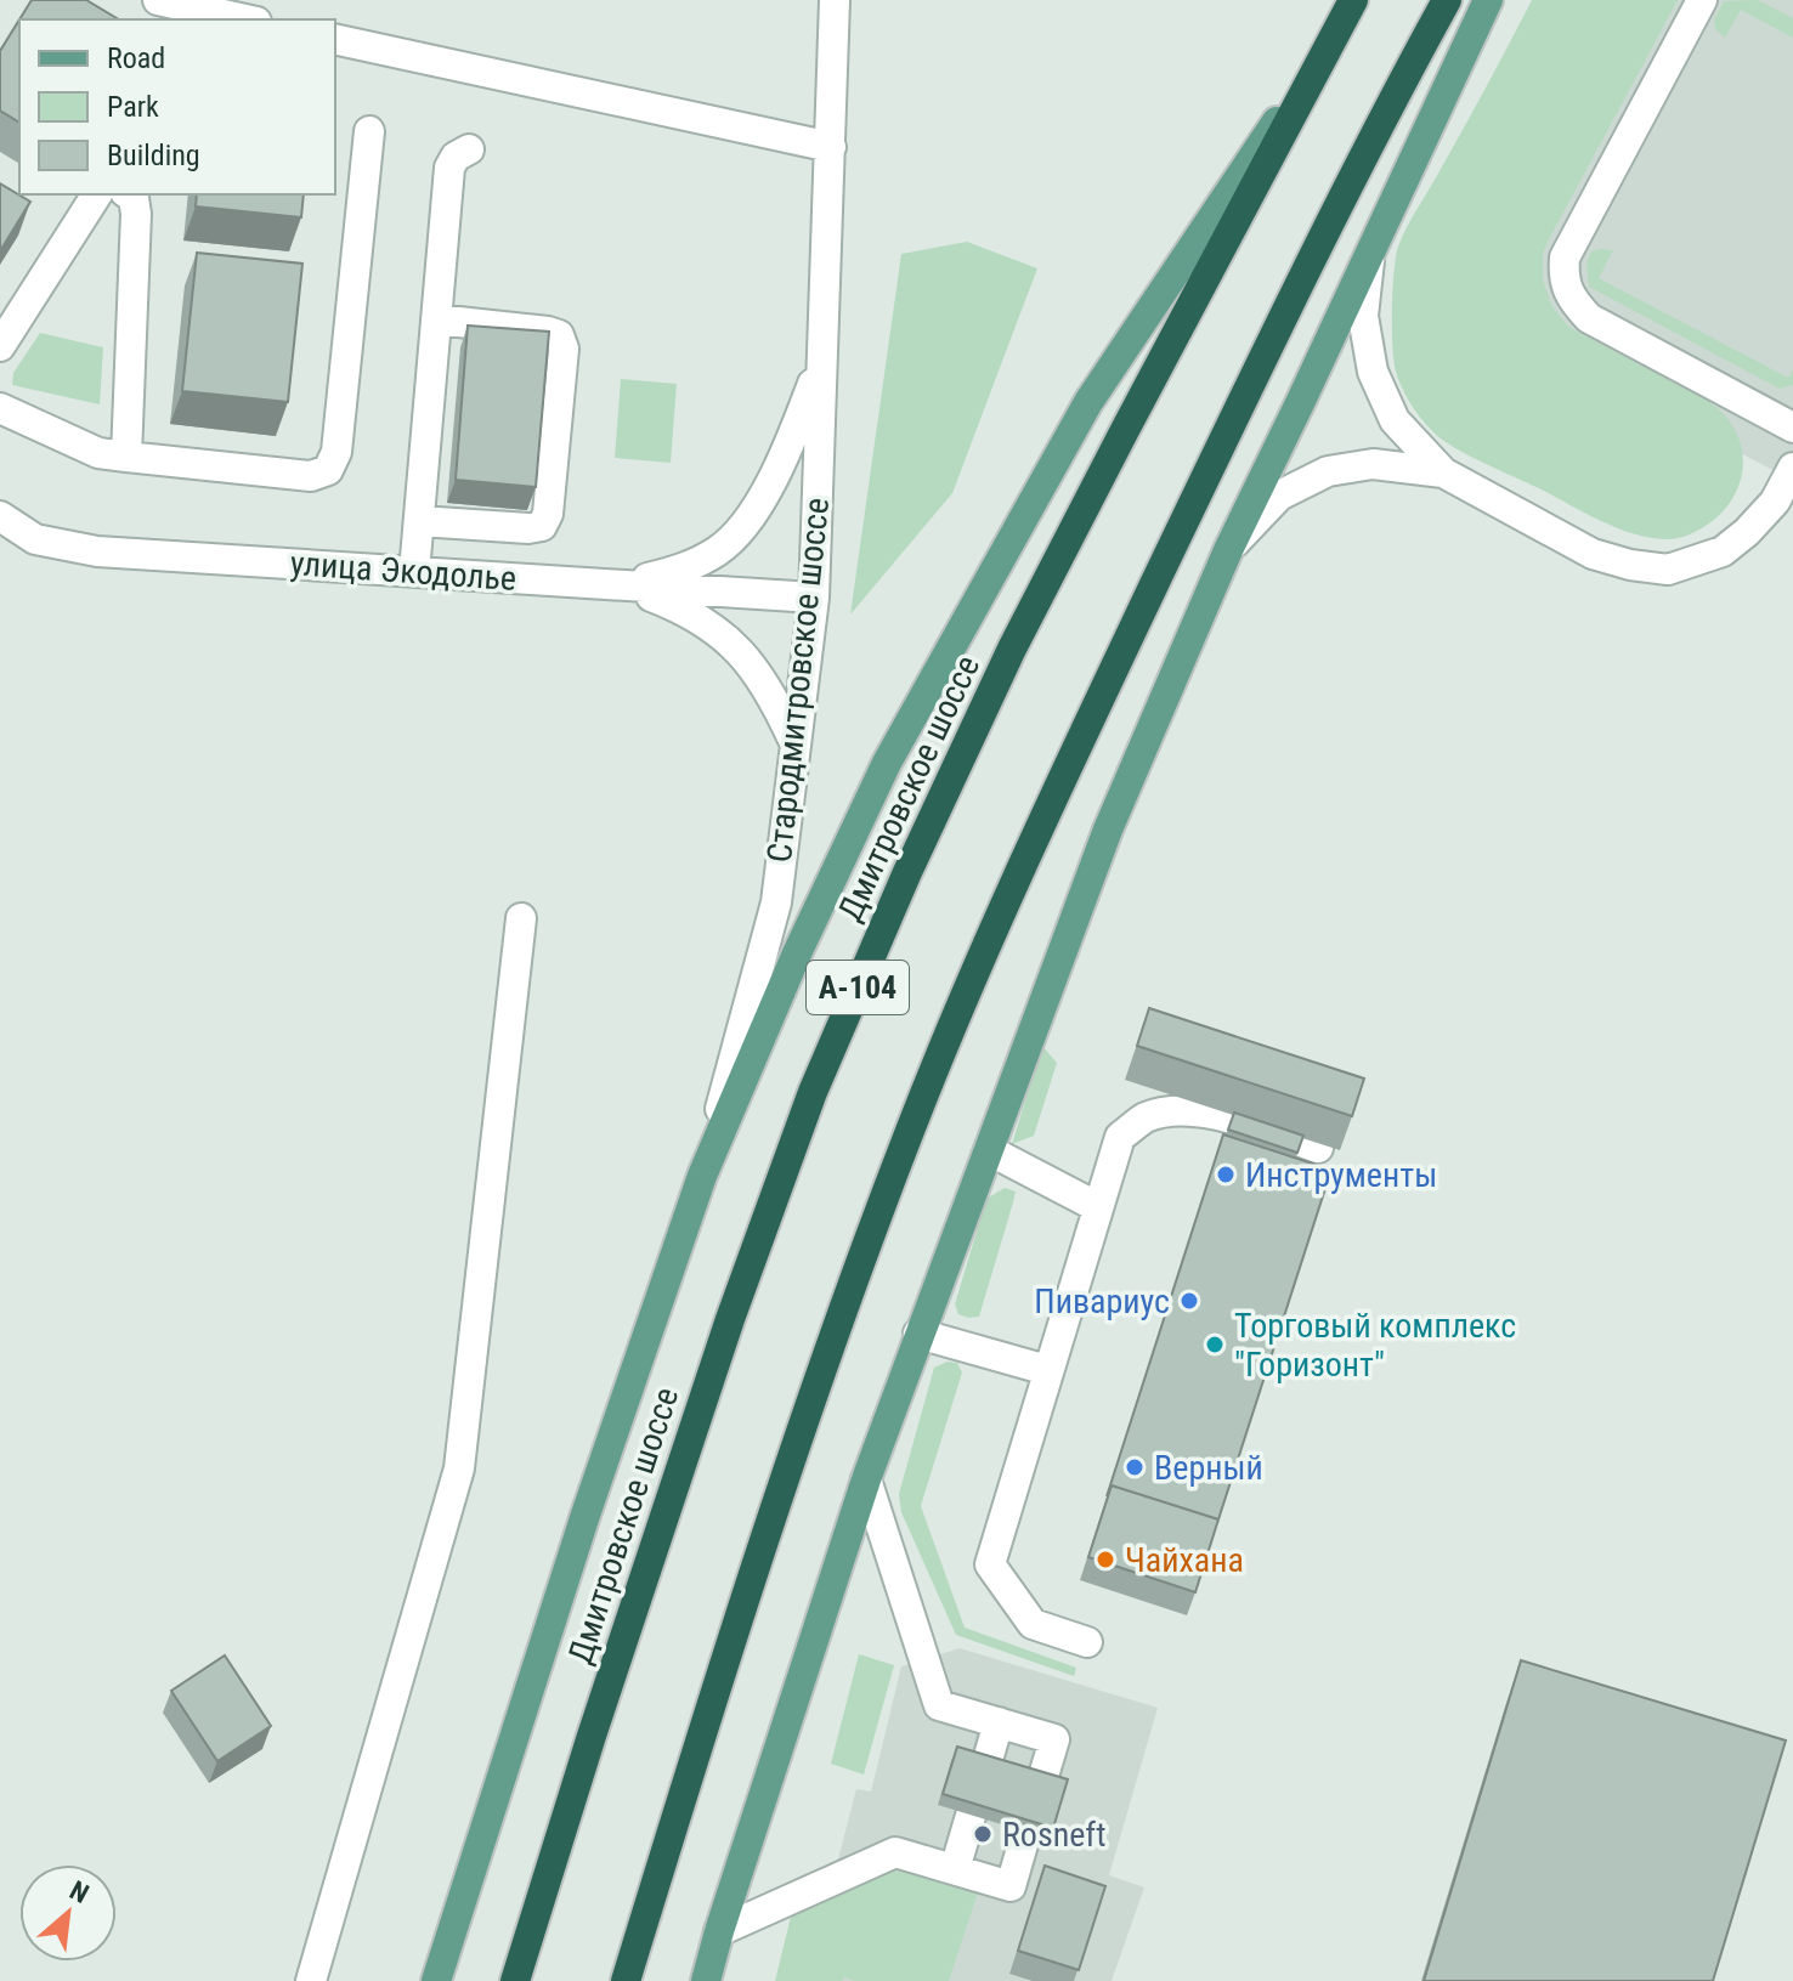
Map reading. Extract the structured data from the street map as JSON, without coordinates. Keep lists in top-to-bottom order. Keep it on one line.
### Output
{"streets":{"highway":["Дмитровское шоссе","А-104"],"street":["улица Экодолье","Стародмитровское шоссе"]},"crossings":[["улица Экодолье","Стародмитровское шоссе"]],"places":["Инструменты","Пивариус","Торговый комплекс \"Горизонт\"","Верный","Чайхана","Rosneft"],"legend":["Road","Park","Building"],"north":"top right"}
